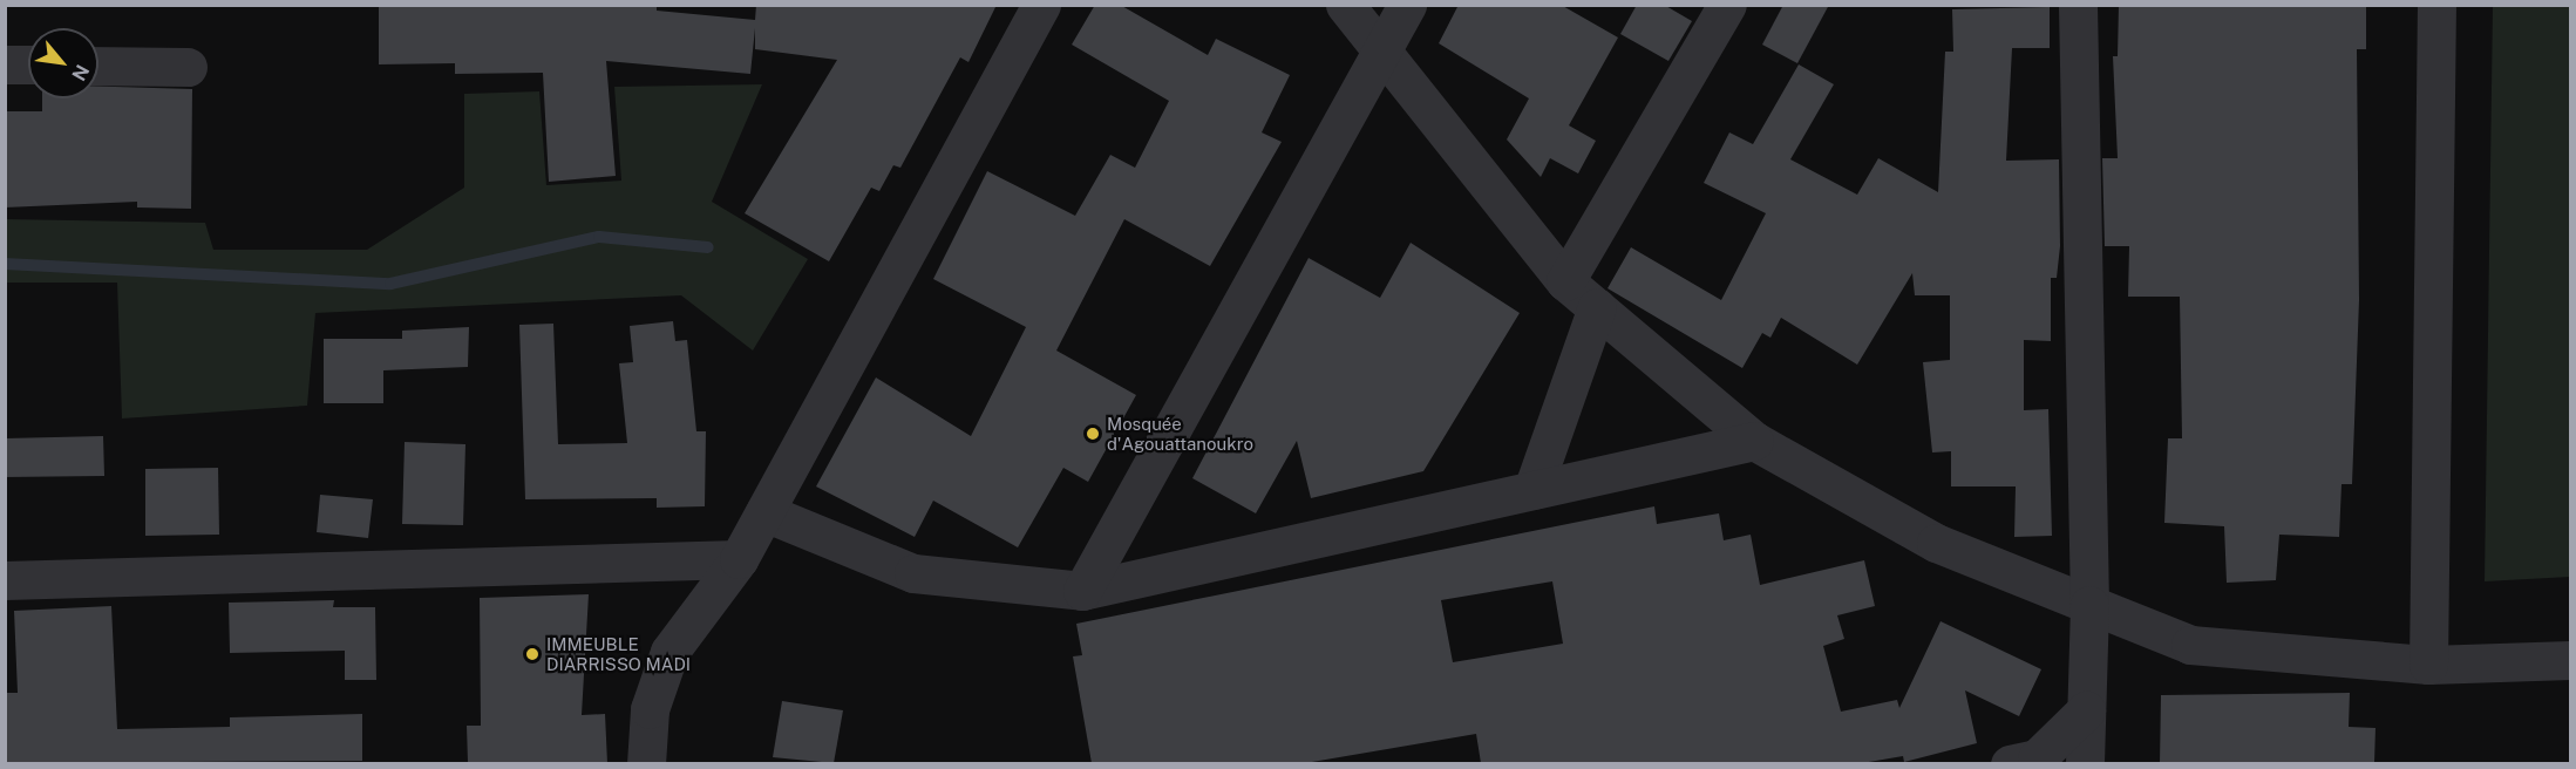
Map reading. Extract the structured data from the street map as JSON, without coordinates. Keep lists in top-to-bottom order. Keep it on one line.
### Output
{"places":["Mosquée d'Agouattanoukro","IMMEUBLE DIARRISSO MADI"],"north":"bottom right"}
